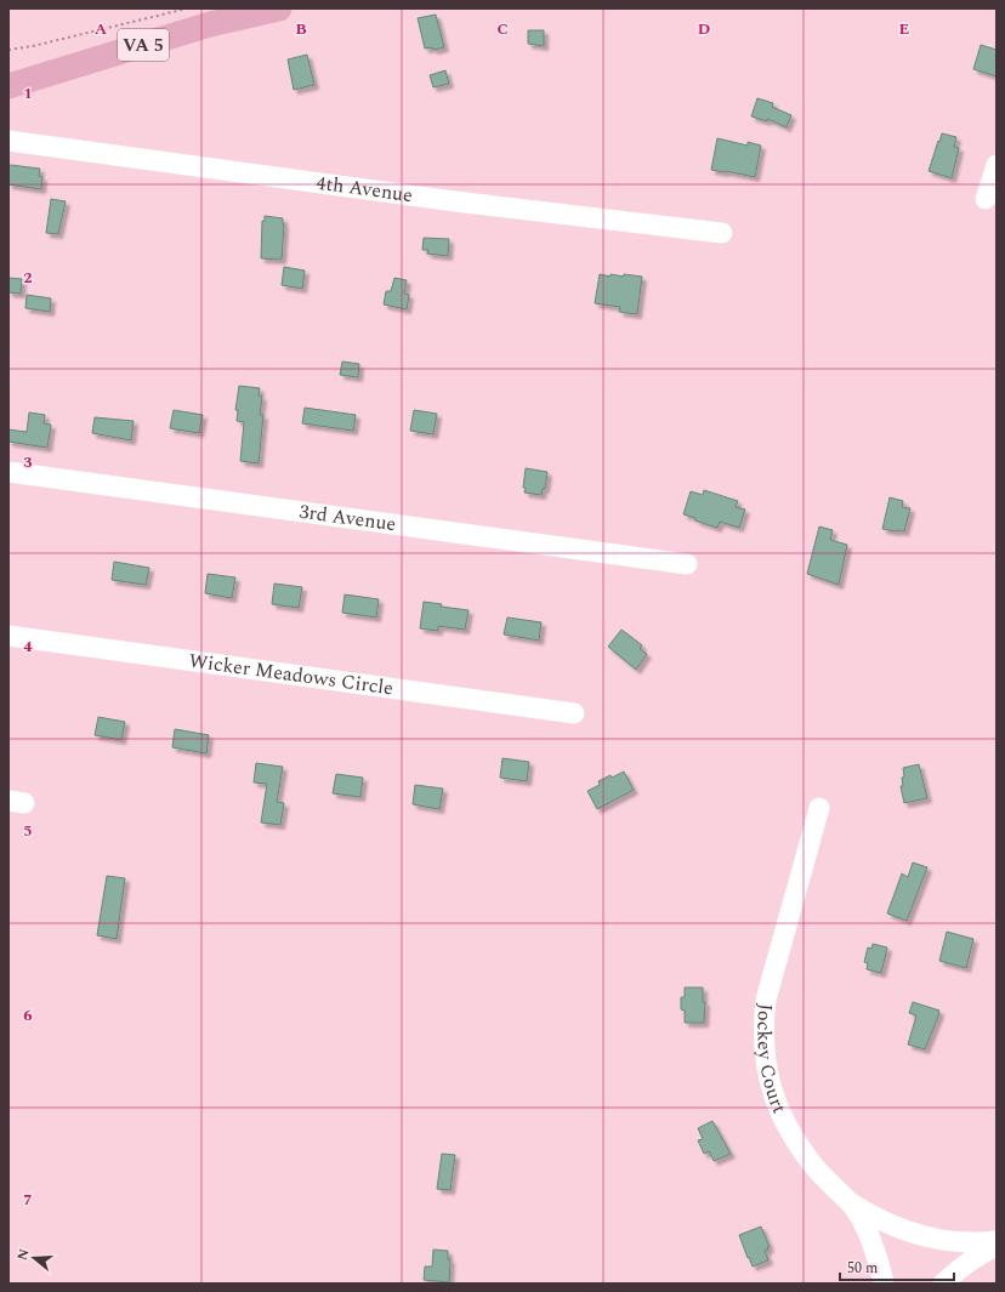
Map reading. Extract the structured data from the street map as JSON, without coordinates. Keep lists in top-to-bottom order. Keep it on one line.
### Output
{"streets":{"main road":["VA 5"],"street":["4th Avenue","3rd Avenue","Wicker Meadows Circle","Jockey Court"]},"scale_bar":"50 m","north":"left","grid":{"columns":["A","B","C","D","E"],"rows":["1","2","3","4","5","6","7"]}}
